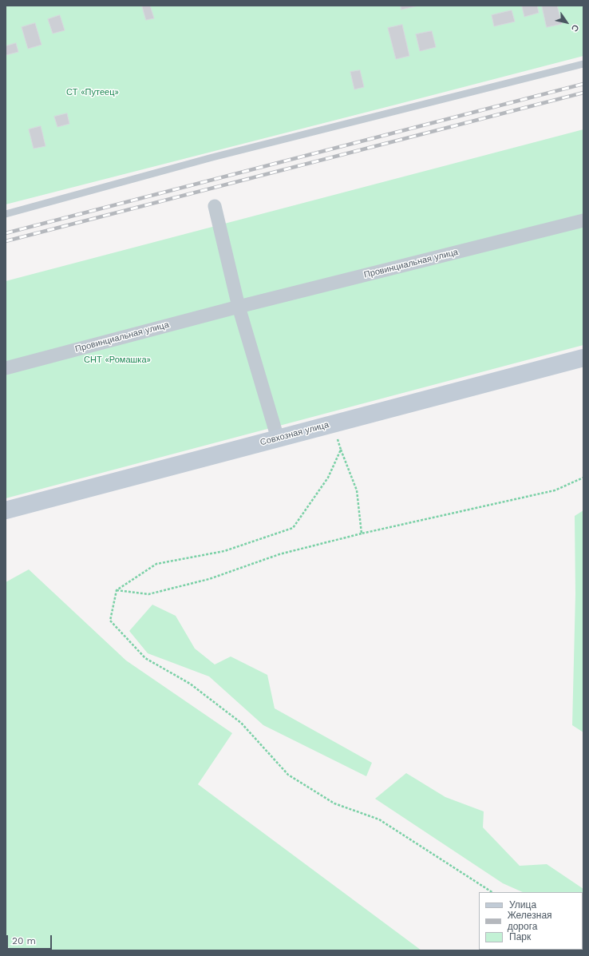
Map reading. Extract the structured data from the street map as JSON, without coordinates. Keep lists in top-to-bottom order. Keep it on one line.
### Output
{"streets":{"street":["Провинциальная улица","Совхозная улица"]},"parks":["СТ «Путеец»","СНТ «Ромашка»"],"legend":["Улица","Железная дорога","Парк"],"scale_bar":"20 m","north":"bottom right"}
